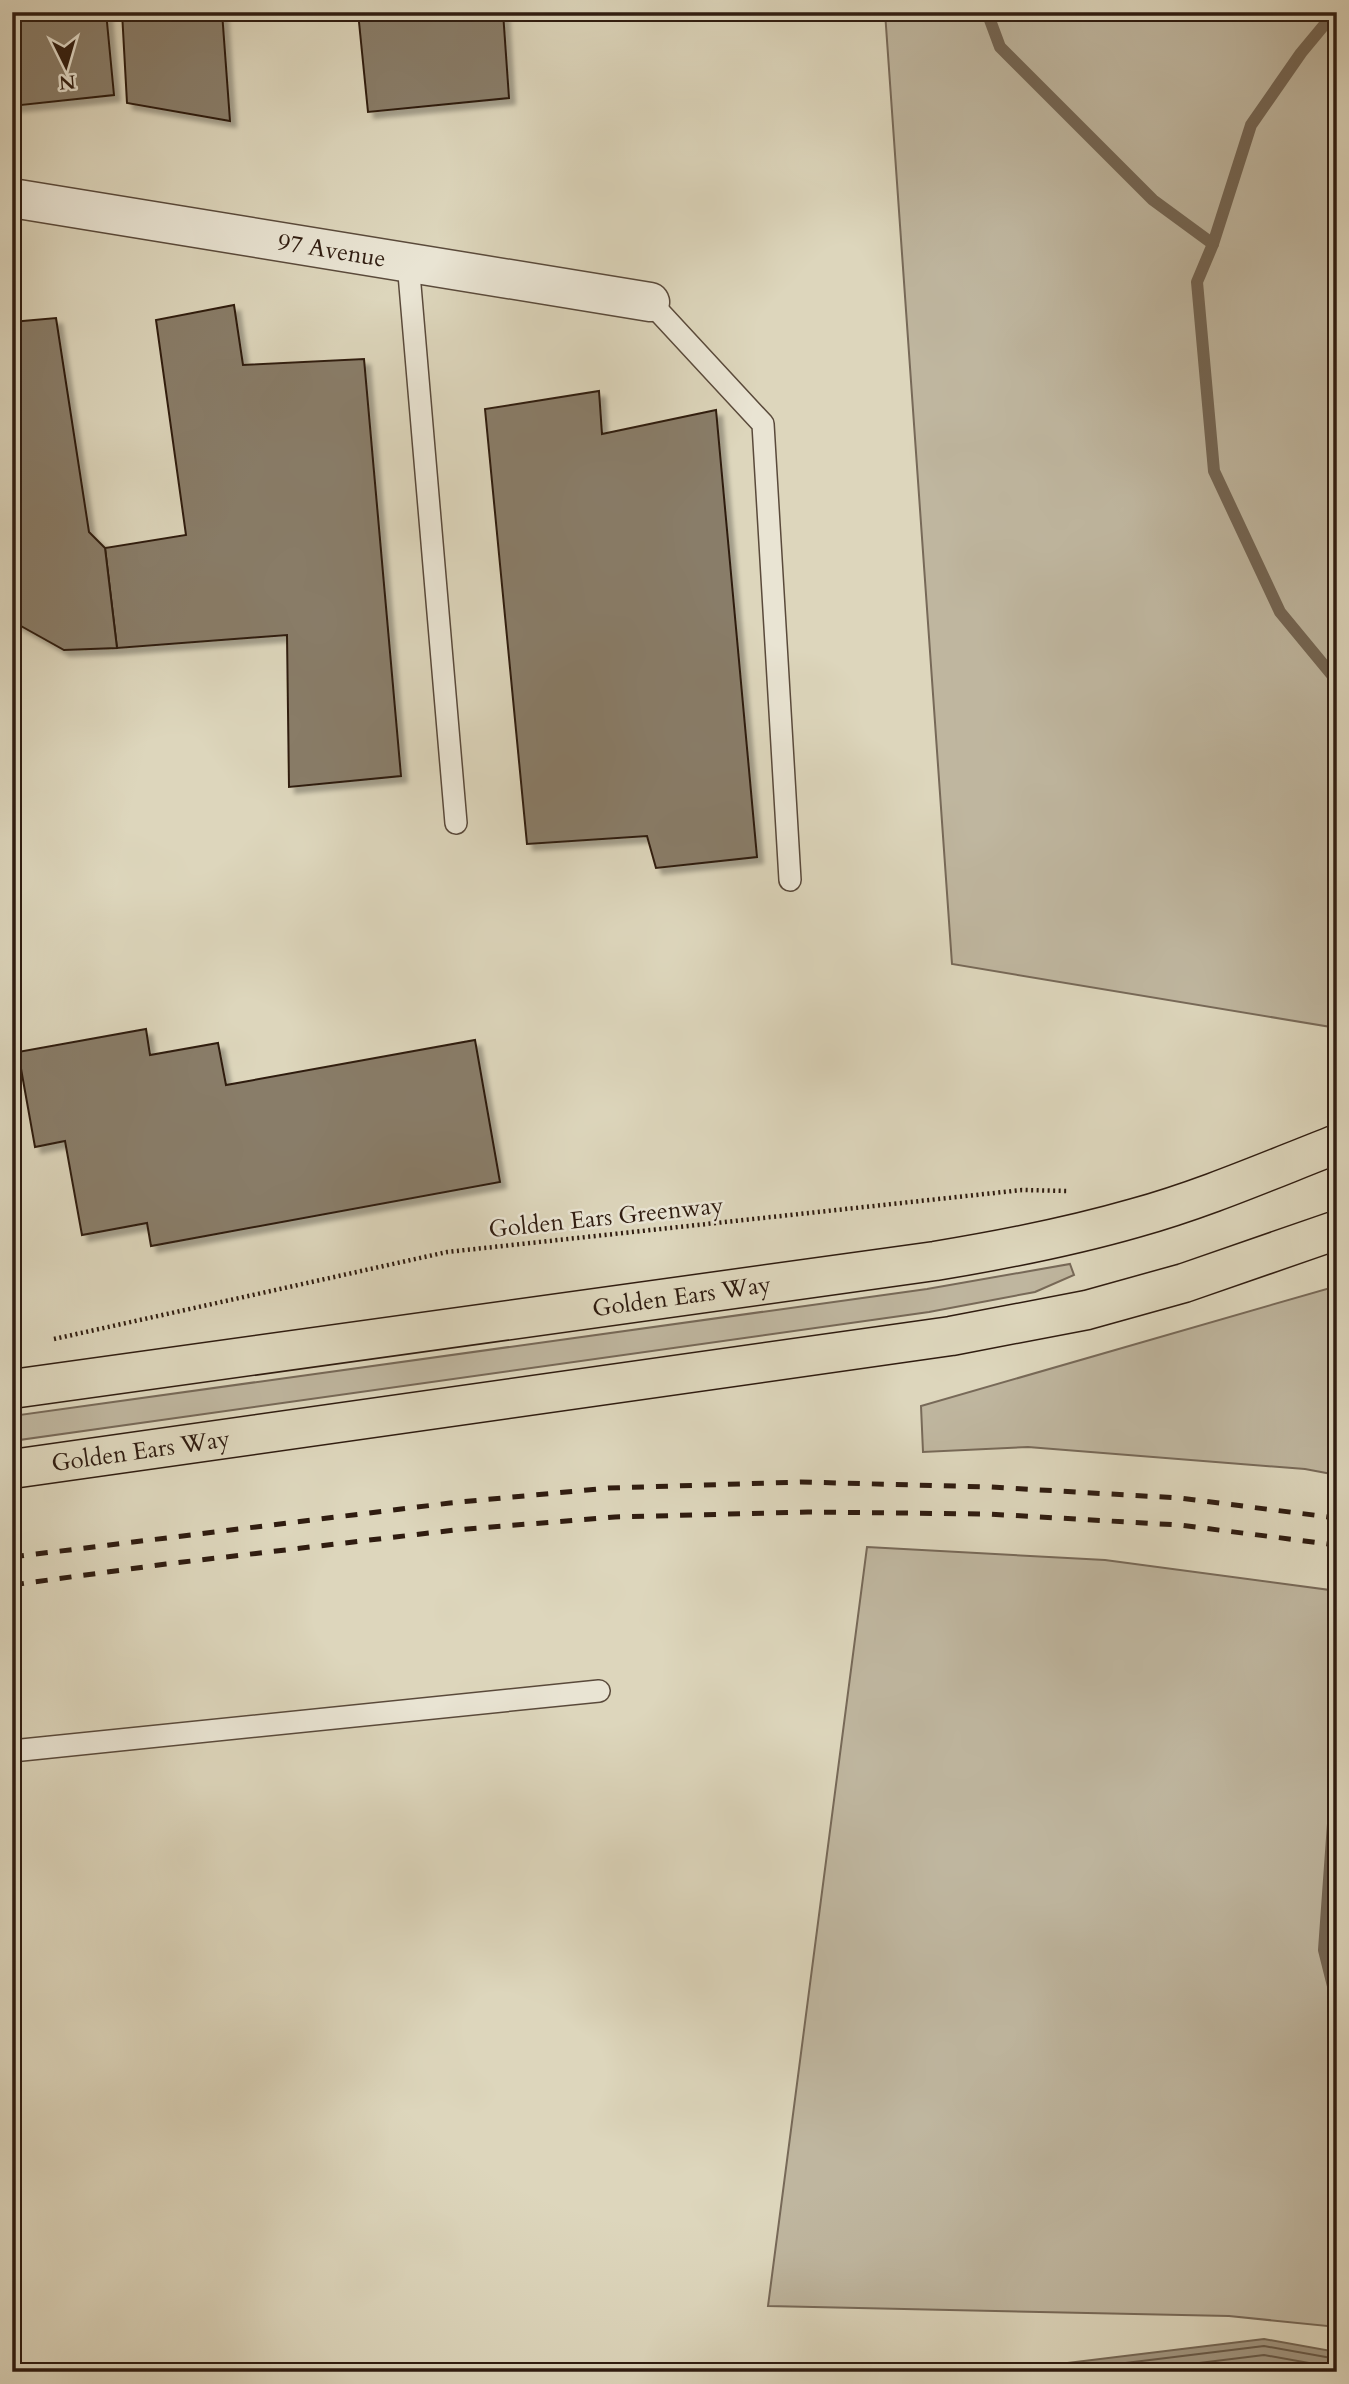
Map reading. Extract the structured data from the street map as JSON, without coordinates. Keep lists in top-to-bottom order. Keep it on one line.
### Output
{"streets":{"main road":["Golden Ears Way"],"street":["97 Avenue"],"path":["Golden Ears Greenway"]},"north":"bottom"}
